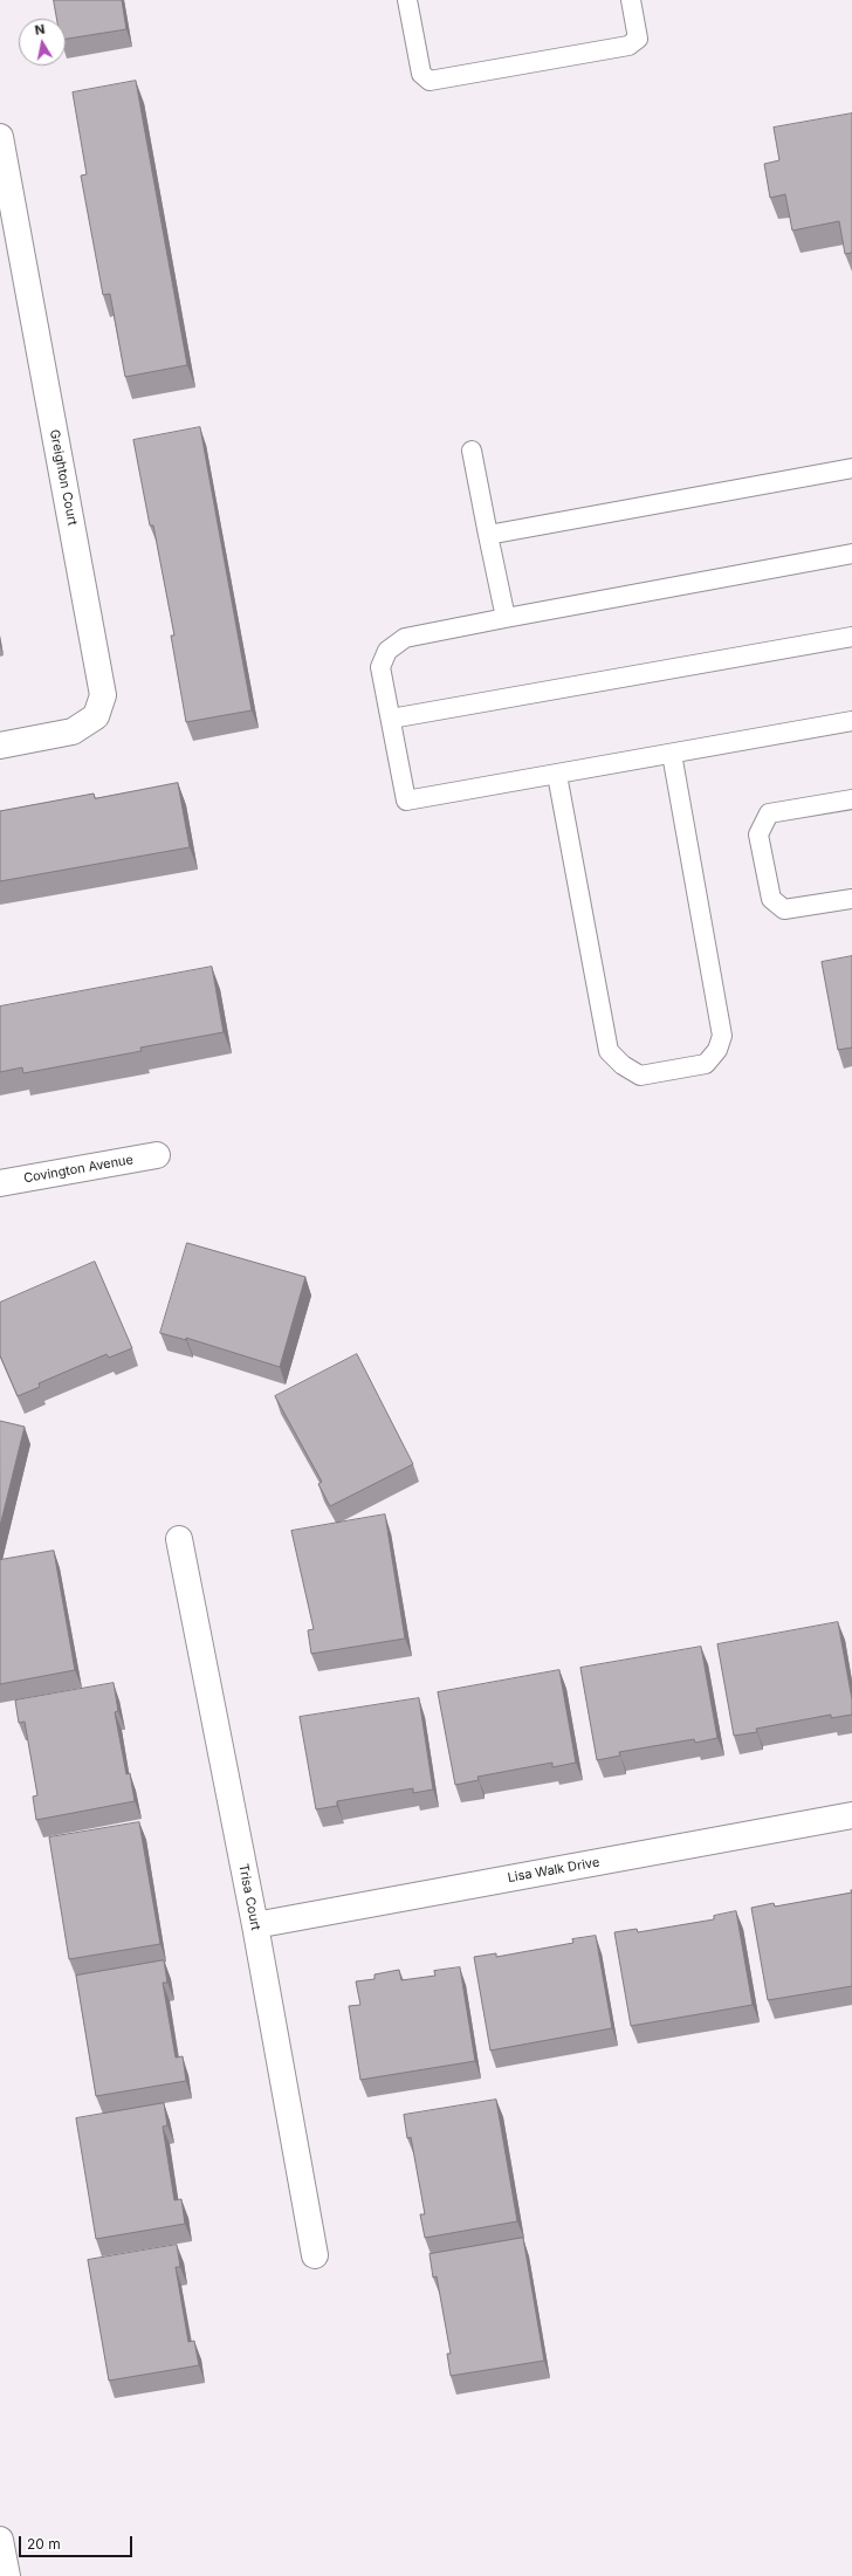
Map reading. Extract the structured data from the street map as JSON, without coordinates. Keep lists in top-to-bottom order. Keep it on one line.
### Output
{"streets":{"street":["Greighton Court","Covington Avenue","Lisa Walk Drive","Trisa Court"]},"crossings":[["Lisa Walk Drive","Trisa Court"]],"scale_bar":"20 m","north":"top"}
